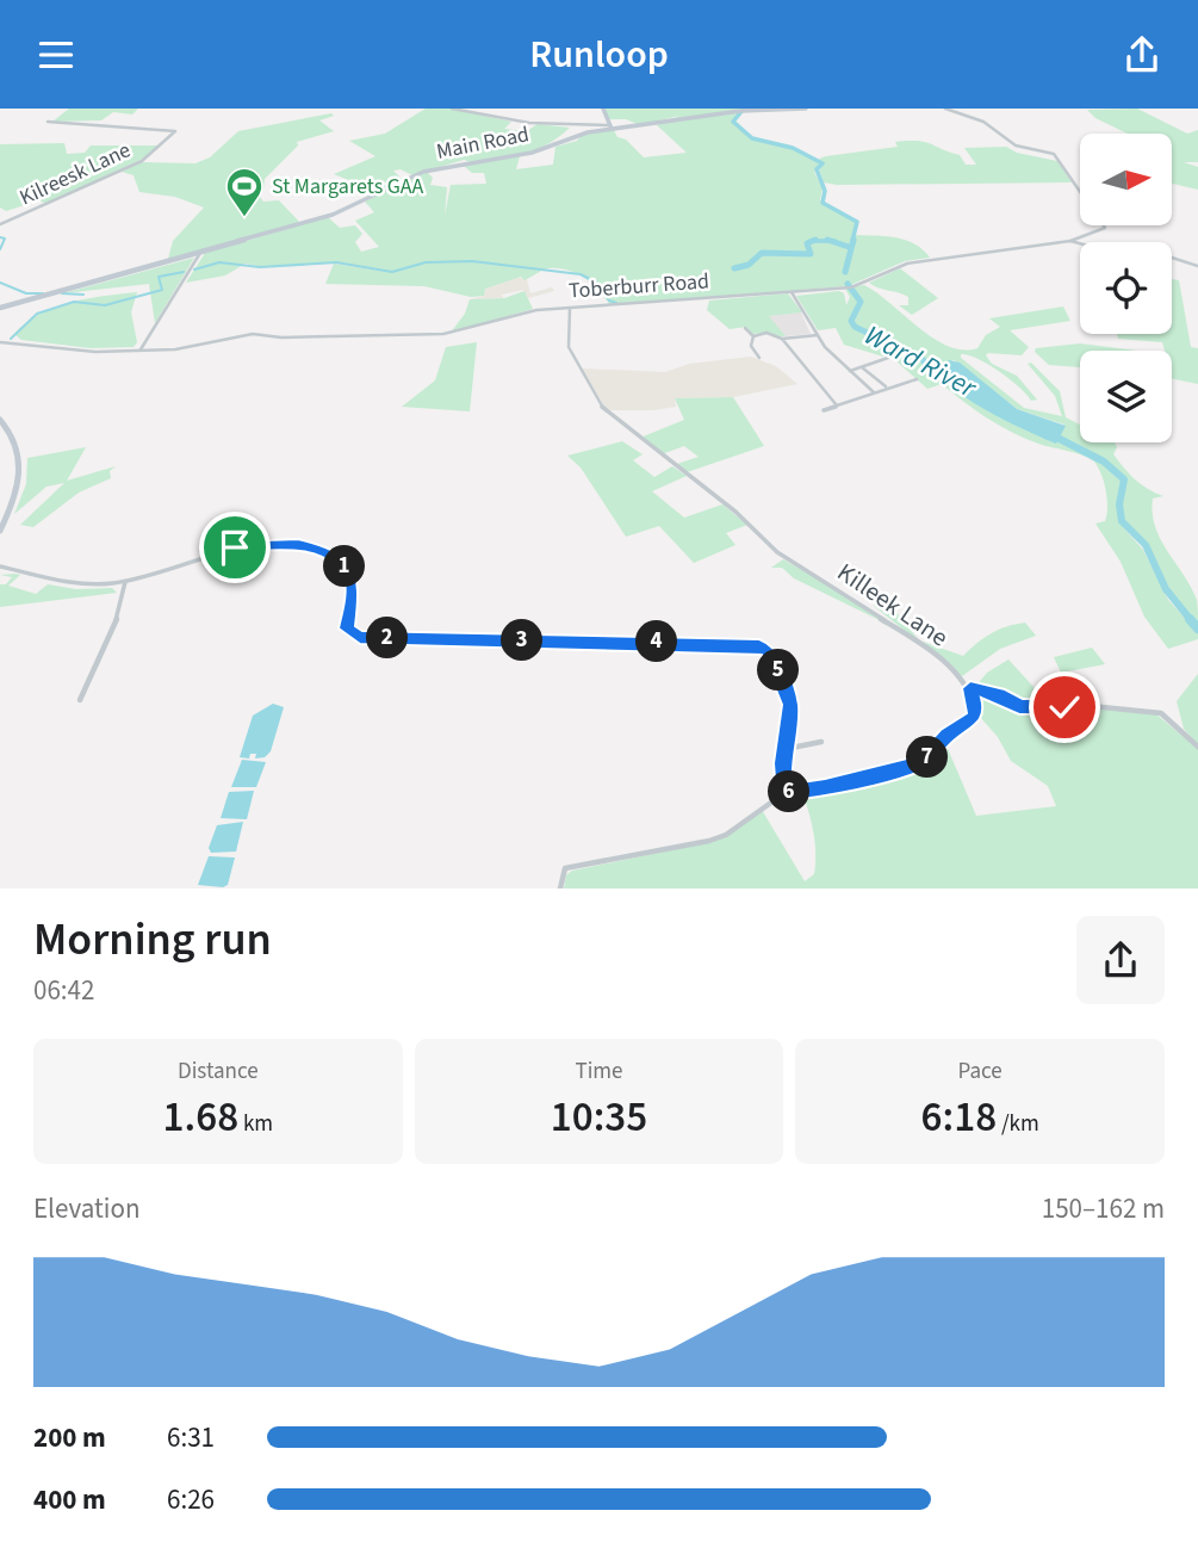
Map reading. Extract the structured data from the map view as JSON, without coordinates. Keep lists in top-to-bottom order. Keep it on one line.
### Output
{"streets":{"main road":["Main Road"],"street":["Kilreesk Lane","Toberburr Road","Killeek Lane"]},"crossings":[["Toberburr Road","Killeek Lane"]],"water":["Ward River"],"places":{"sports":["St Margarets GAA"]},"north":"right","page":{"header":"Runloop","pins":["1","2","3","4","5","7","6"],"heading":["Morning run","06:42"],"stats":[["Distance","1.68 km"],["Time","10:35"],["Pace","6:18 /km"]],"chart":["Elevation","150–162 m"],"list":[{"name":"200 m","note":"6:31"},{"name":"400 m","note":"6:26"}]}}
